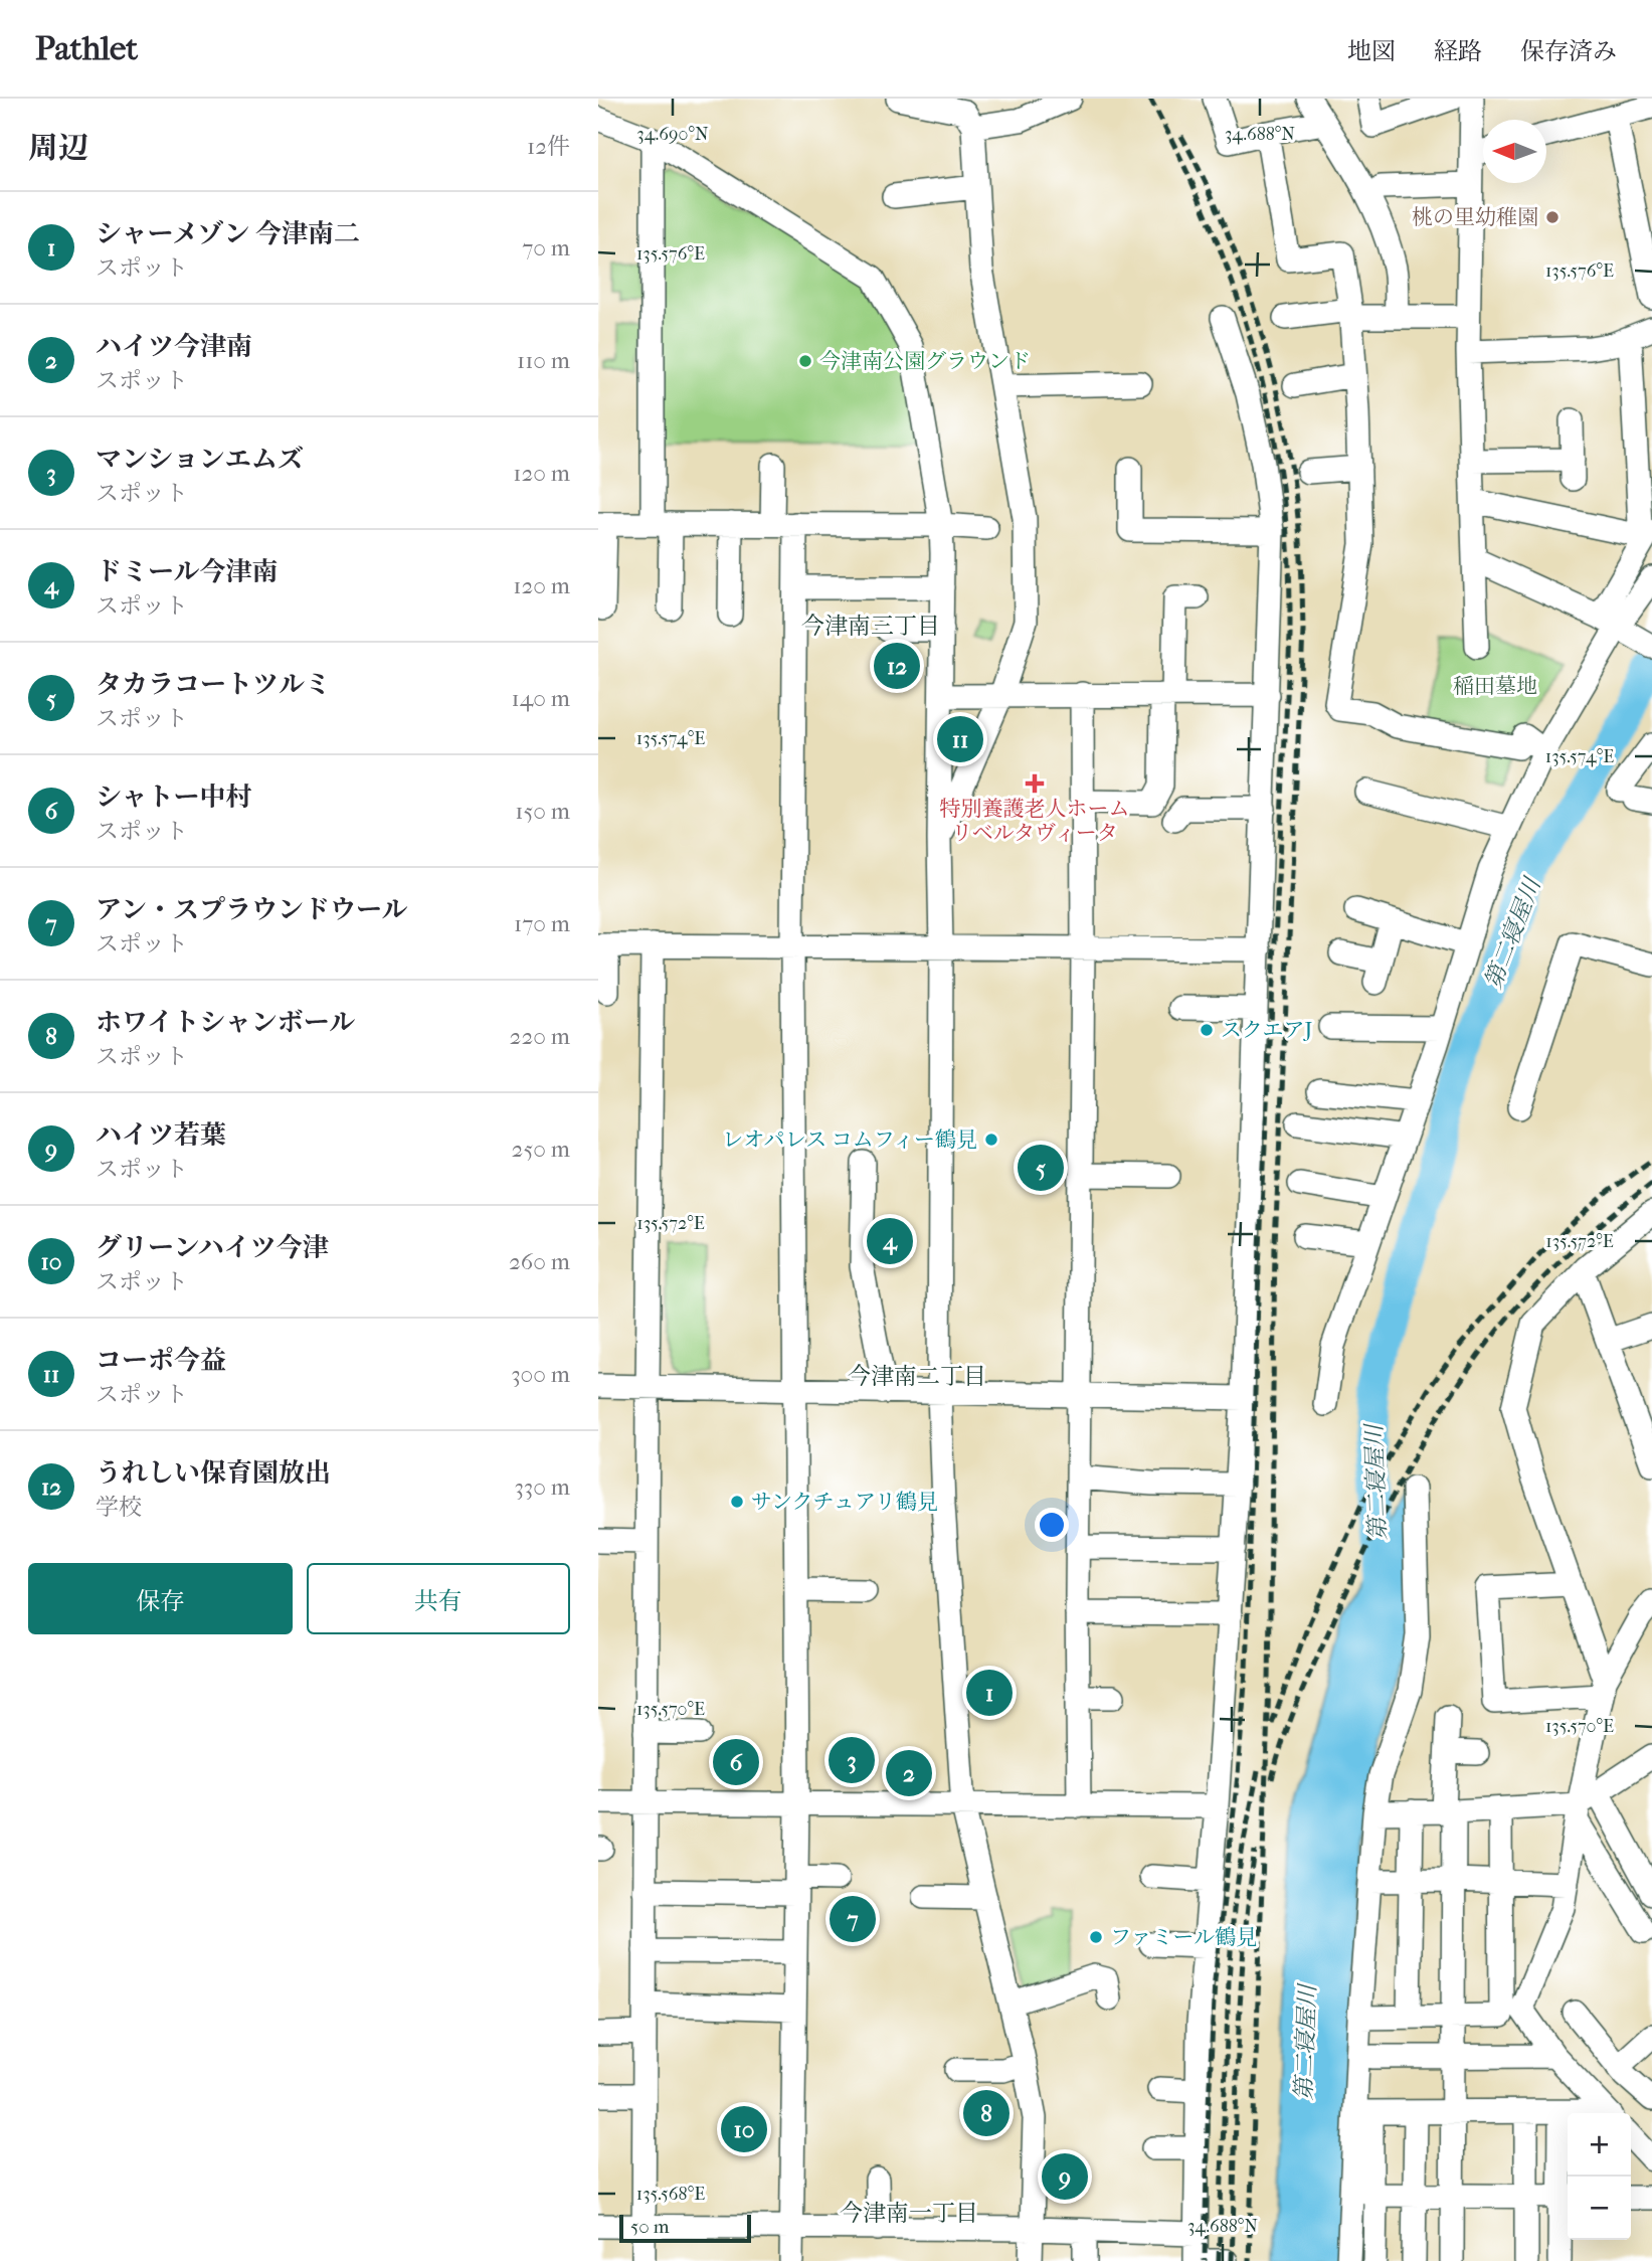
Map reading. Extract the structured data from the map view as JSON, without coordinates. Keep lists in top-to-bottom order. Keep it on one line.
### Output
{"districts":["今津南三丁目","今津南二丁目","今津南一丁目"],"water":["第二寝屋川"],"parks":["稲田墓地"],"places":{"other":["桃の里幼稚園","今津南公園グラウンド","スクエアJ","レオパレス コムフィー鶴見","サンクチュアリ鶴見","ファミール鶴見"],"health":["特別養護老人ホーム リベルタヴィータ"]},"scale_bar":"50 m","north":"left","page":{"header":"Pathlet","nav":["地図","経路","保存済み"],"heading":["周辺","12件"],"list":[{"mark":"1","name":"シャーメゾン 今津南二","note":"スポット","value":"70 m"},{"mark":"2","name":"ハイツ今津南","note":"スポット","value":"110 m"},{"mark":"3","name":"マンションエムズ","note":"スポット","value":"120 m"},{"mark":"4","name":"ドミール今津南","note":"スポット","value":"120 m"},{"mark":"5","name":"タカラコートツルミ","note":"スポット","value":"140 m"},{"mark":"6","name":"シャトー中村","note":"スポット","value":"150 m"},{"mark":"7","name":"アン・スプラウンドウール","note":"スポット","value":"170 m"},{"mark":"8","name":"ホワイトシャンボール","note":"スポット","value":"220 m"},{"mark":"9","name":"ハイツ若葉","note":"スポット","value":"250 m"},{"mark":"10","name":"グリーンハイツ今津","note":"スポット","value":"260 m"},{"mark":"11","name":"コーポ今益","note":"スポット","value":"300 m"},{"mark":"12","name":"うれしい保育園放出","note":"学校","value":"330 m"}],"pins":["12","11","5","4","1","3","6","2","7","8","10","9"],"buttons":["保存","共有"],"map_buttons":["+","−"],"scale":"50 m"},"coordinates":["34.690°N","34.688°N","135.576°E","135.574°E","135.572°E","135.570°E","135.568°E"]}
